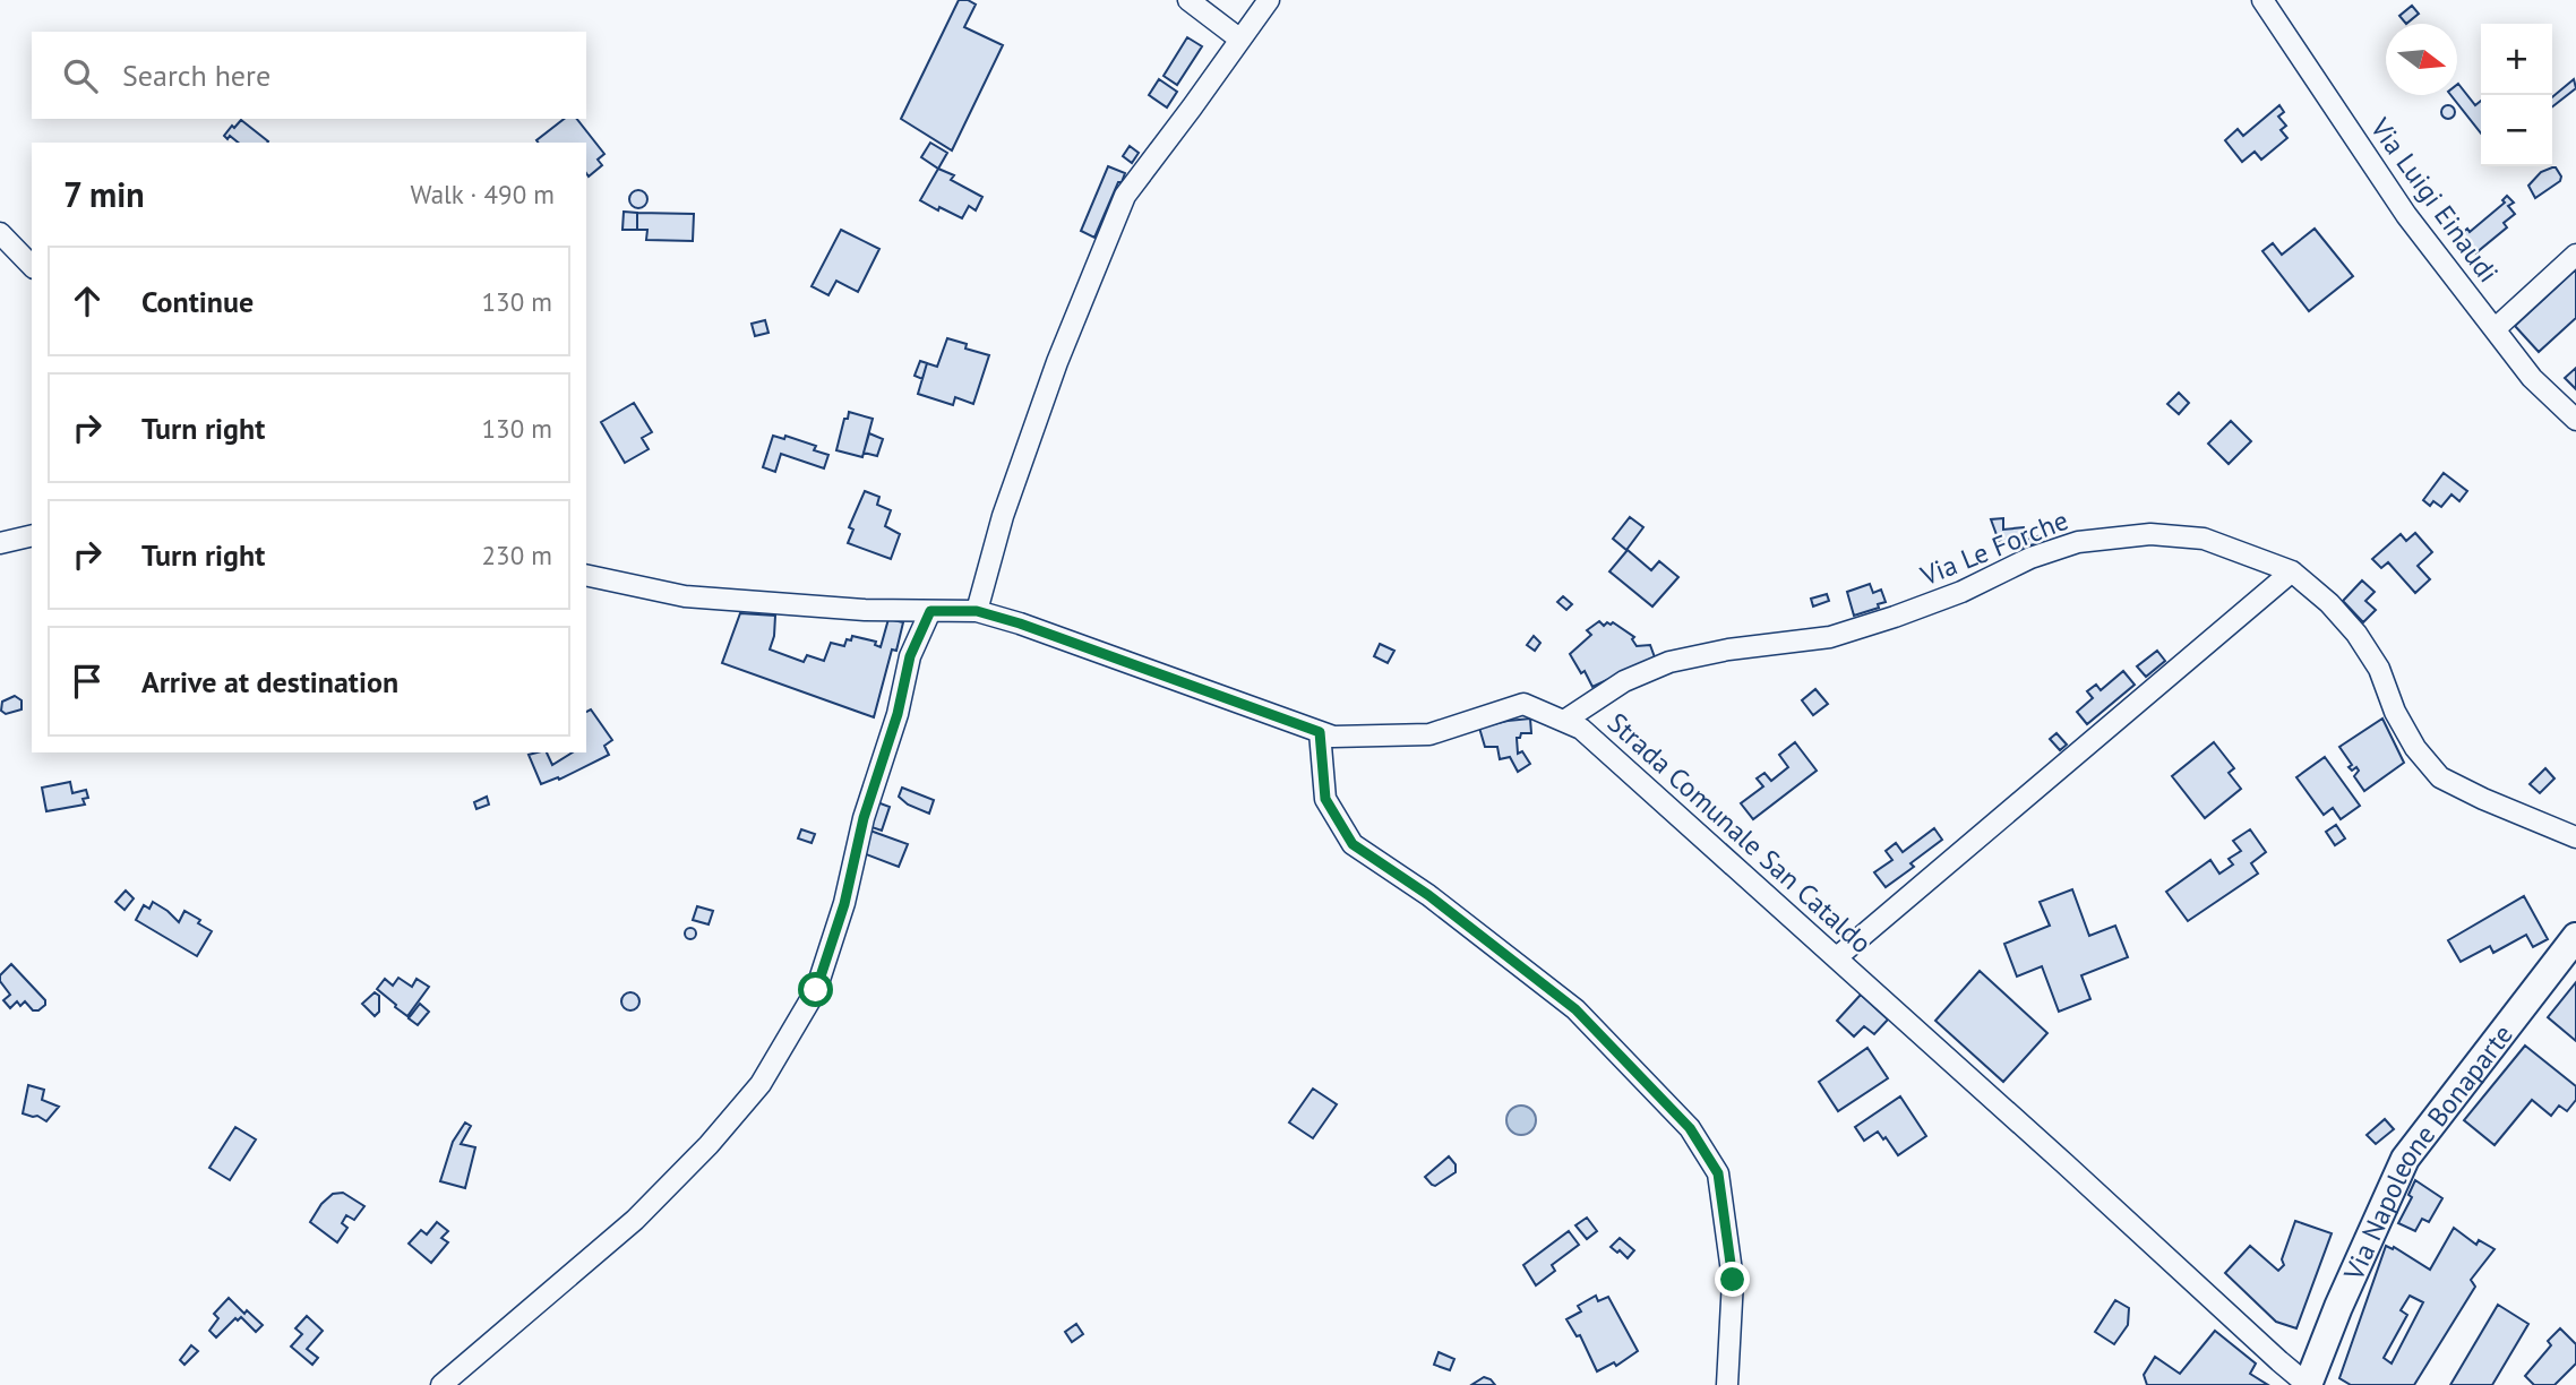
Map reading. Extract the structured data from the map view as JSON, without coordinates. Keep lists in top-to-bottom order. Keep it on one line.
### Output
{"streets":{"main road":["Via Napoleone Bonaparte"],"street":["Via Luigi Einaudi","Via Le Forche","Strada Comunale San Cataldo"]},"crossings":[["Via Le Forche","Strada Comunale San Cataldo"],["Strada Comunale San Cataldo","Via Napoleone Bonaparte"]],"north":"right","page":{"map_buttons":["+","−"],"search":"Search here","heading":["7 min","Walk · 490 m"],"list":[["Continue","130 m"],["Turn right","130 m"],["Turn right","230 m"],"Arrive at destination"]}}
